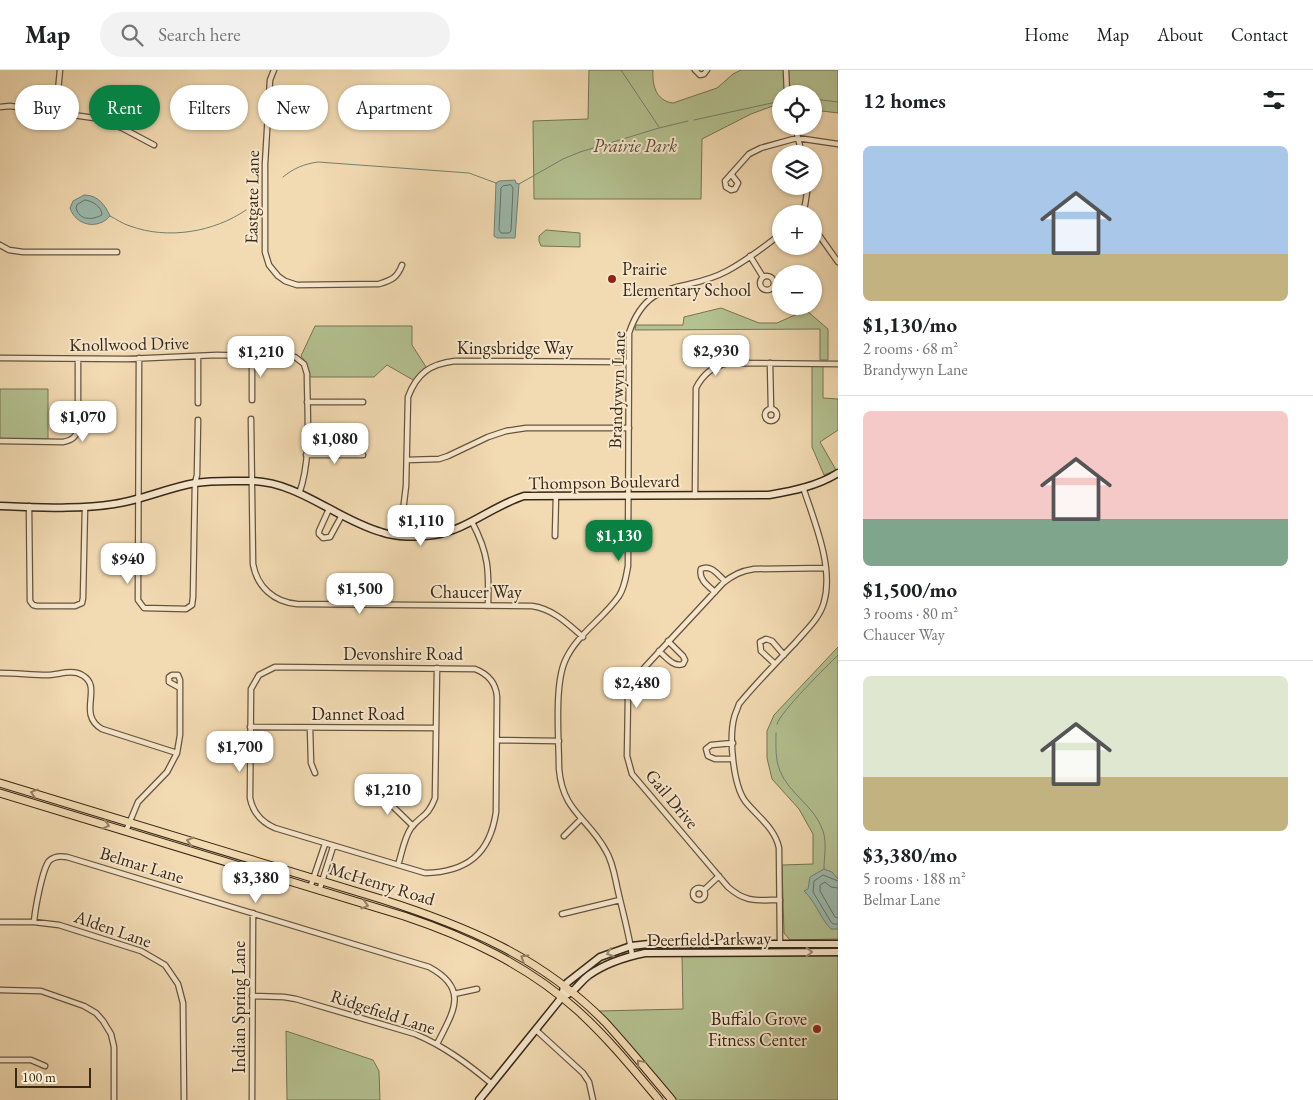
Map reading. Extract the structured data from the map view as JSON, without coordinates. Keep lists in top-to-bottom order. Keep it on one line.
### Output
{"streets":{"main road":["McHenry Road"],"street":["Eastgate Lane","Knollwood Drive","Kingsbridge Way","Brandywyn Lane","Thompson Boulevard","Chaucer Way","Devonshire Road","Dannet Road","Gail Drive","Belmar Lane","Alden Lane","Deerfield Parkway","Indian Spring Lane","Ridgefield Lane"]},"crossings":[["Knollwood Drive","Thompson Boulevard"],["Kingsbridge Way","Brandywyn Lane"],["Kingsbridge Way","Thompson Boulevard"],["Brandywyn Lane","Thompson Boulevard"],["Brandywyn Lane","Chaucer Way"],["Brandywyn Lane","Deerfield Parkway"],["Thompson Boulevard","Chaucer Way"],["Devonshire Road","Dannet Road"],["Belmar Lane","Alden Lane"],["Belmar Lane","Indian Spring Lane"],["McHenry Road","Deerfield Parkway"],["Indian Spring Lane","Ridgefield Lane"]],"parks":["Prairie Park"],"places":["Prairie Elementary School","Buffalo Grove Fitness Center"],"scale_bar":"100 m","page":{"header":"Map","search":"Search here","nav":["Home","Map","About","Contact"],"heading":"12 homes","map_buttons":["+","−"],"chip":["Buy","Rent","Filters","New","Apartment"],"list":[{"name":"$1,130/mo","note":"2 rooms · 68 m² · Brandywyn Lane"},{"name":"$1,500/mo","note":"3 rooms · 80 m² · Chaucer Way"},{"name":"$3,380/mo","note":"5 rooms · 188 m² · Belmar Lane"}],"price":["$2,930","$1,210","$1,070","$1,080","$1,110","$1,130","$940","$1,500","$2,480","$1,700","$1,210","$3,380"],"scale":"100 m"}}
